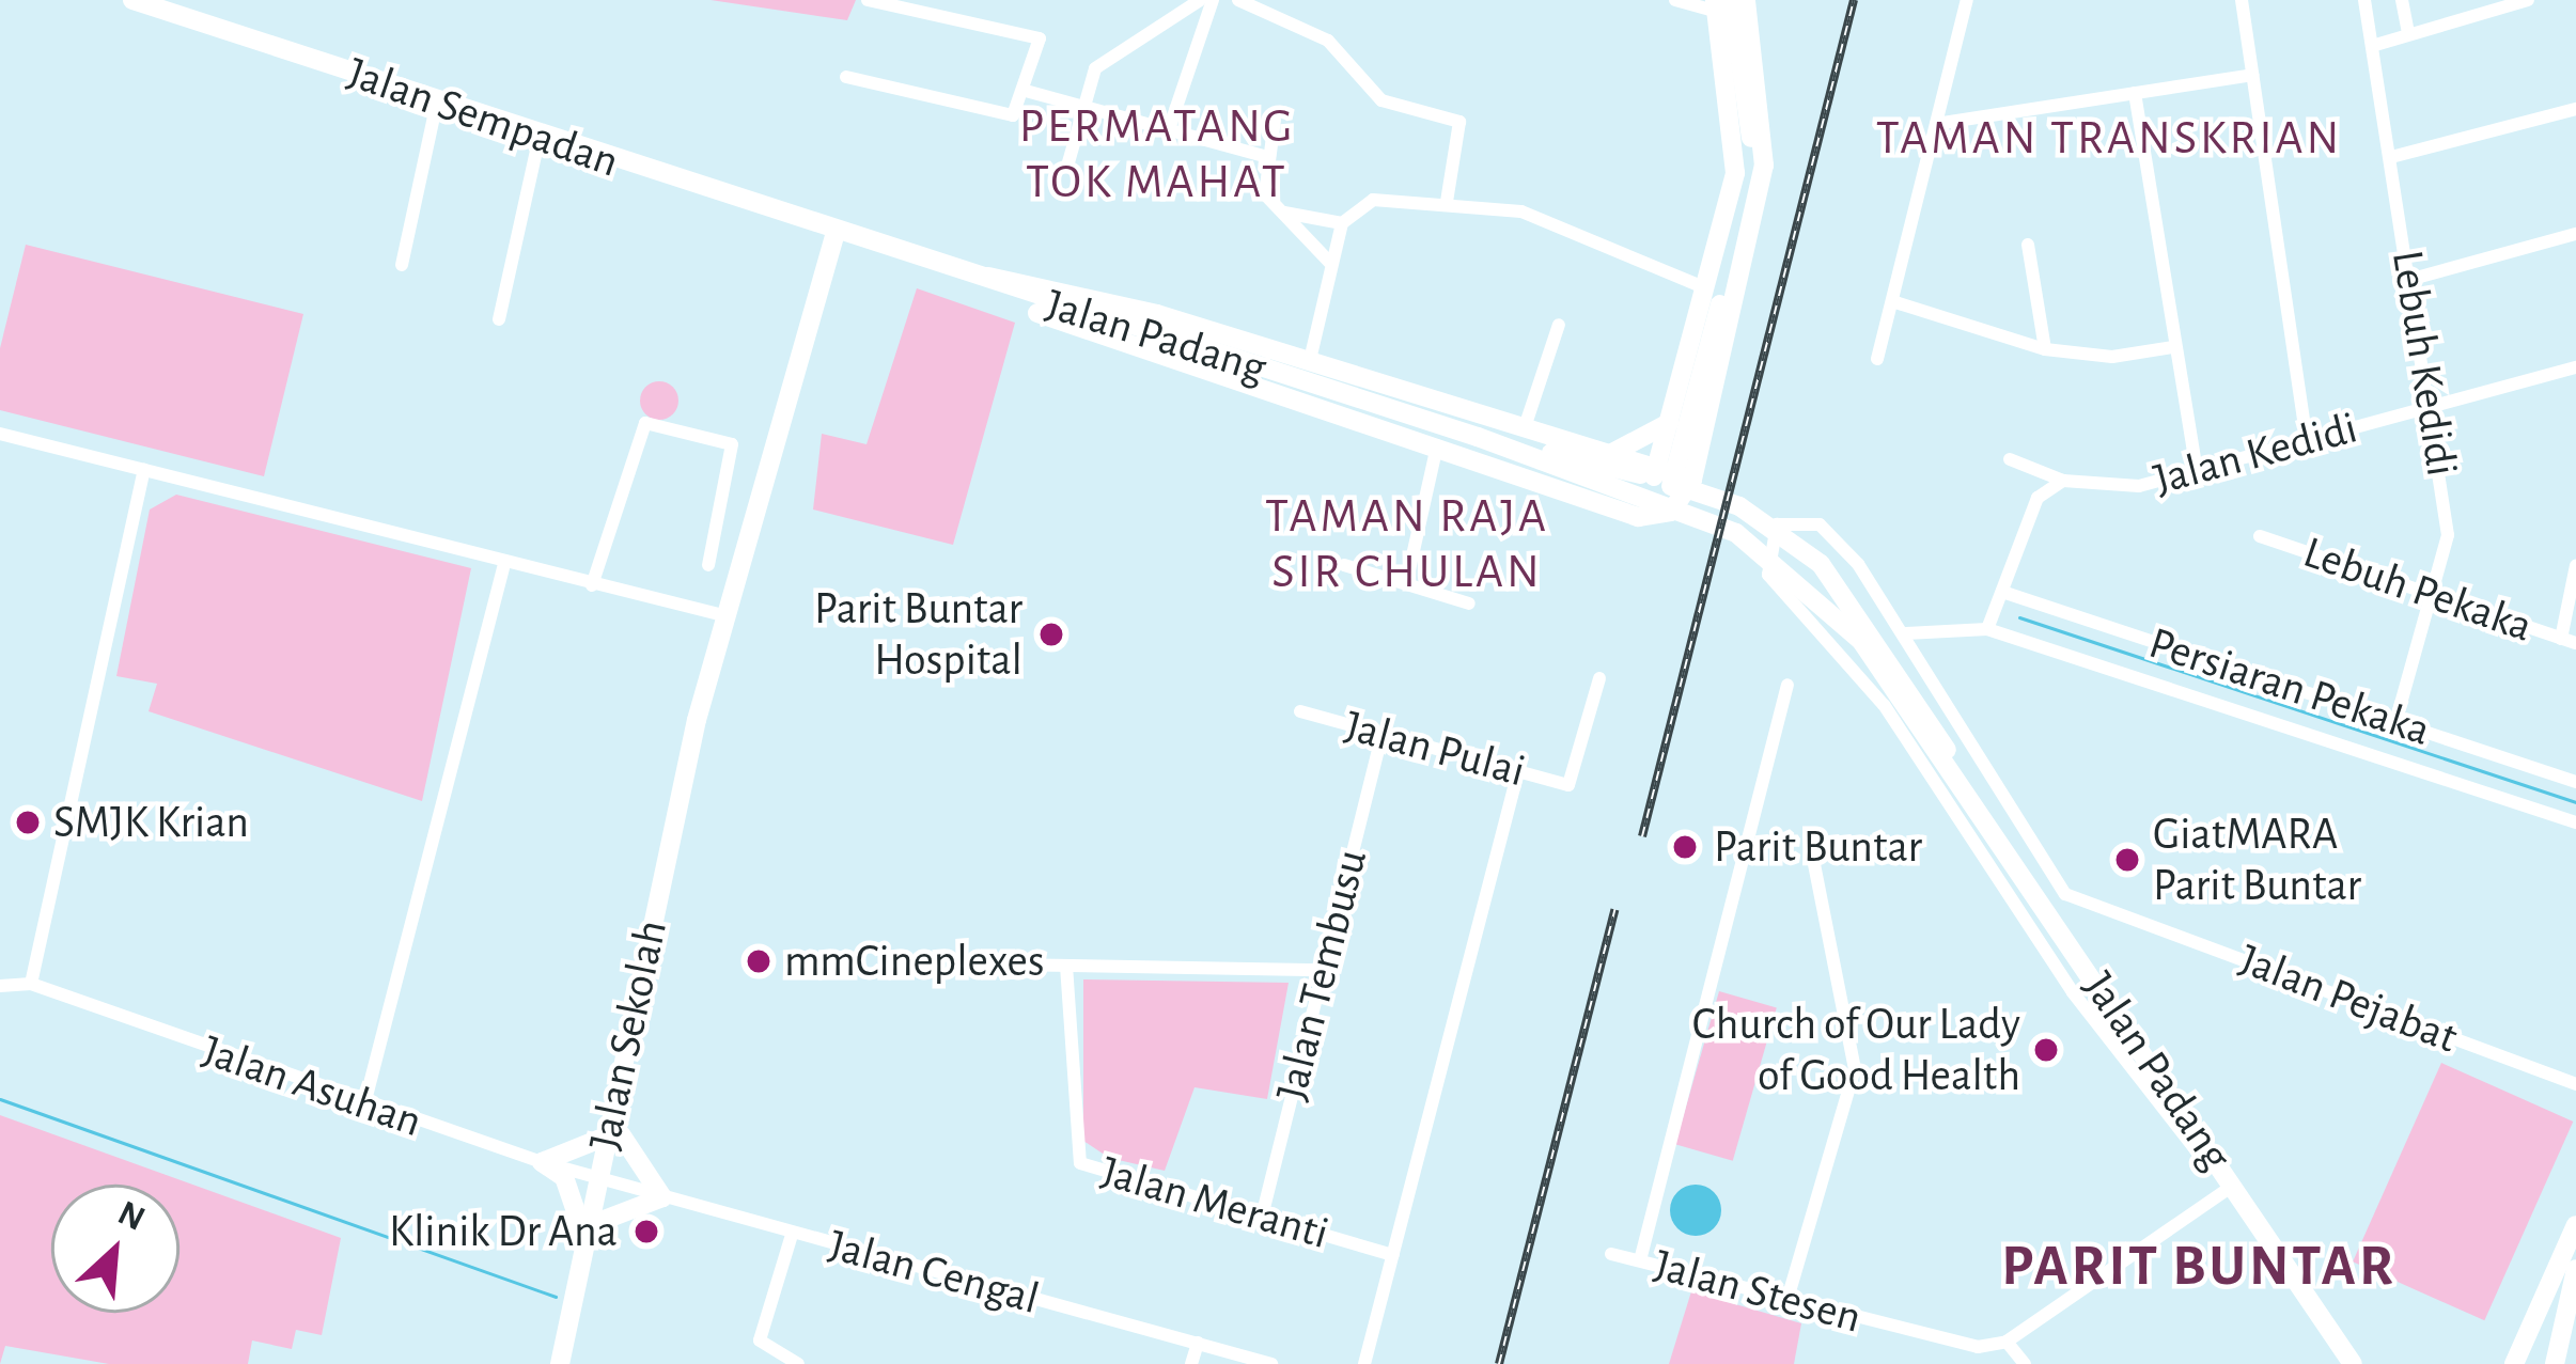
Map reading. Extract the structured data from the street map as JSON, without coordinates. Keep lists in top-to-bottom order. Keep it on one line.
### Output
{"streets":{"street":["Jalan Sempadan","Jalan Padang","Lebuh Kedidi","Jalan Kedidi","Lebuh Pekaka","Persiaran Pekaka","Jalan Pulai","Jalan Tembusu","Jalan Pejabat","Jalan Sekolah","Jalan Asuhan","Jalan Meranti","Jalan Cengal","Jalan Stesen"]},"crossings":[["Jalan Sempadan","Jalan Padang"],["Jalan Sempadan","Jalan Sekolah"],["Jalan Padang","Jalan Sekolah"],["Lebuh Kedidi","Jalan Kedidi"],["Lebuh Kedidi","Lebuh Pekaka"],["Lebuh Kedidi","Persiaran Pekaka"],["Jalan Pulai","Jalan Tembusu"],["Jalan Tembusu","Jalan Meranti"],["Jalan Sekolah","Jalan Asuhan"],["Jalan Sekolah","Jalan Cengal"],["Jalan Asuhan","Jalan Cengal"]],"districts":["PERMATANG TOK MAHAT","TAMAN TRANSKRIAN","TAMAN RAJA SIR CHULAN","PARIT BUNTAR"],"places":["Parit Buntar Hospital","SMJK Krian","Parit Buntar","GiatMARA Parit Buntar","mmCineplexes","Church of Our Lady of Good Health","Klinik Dr Ana"],"north":"top right"}
